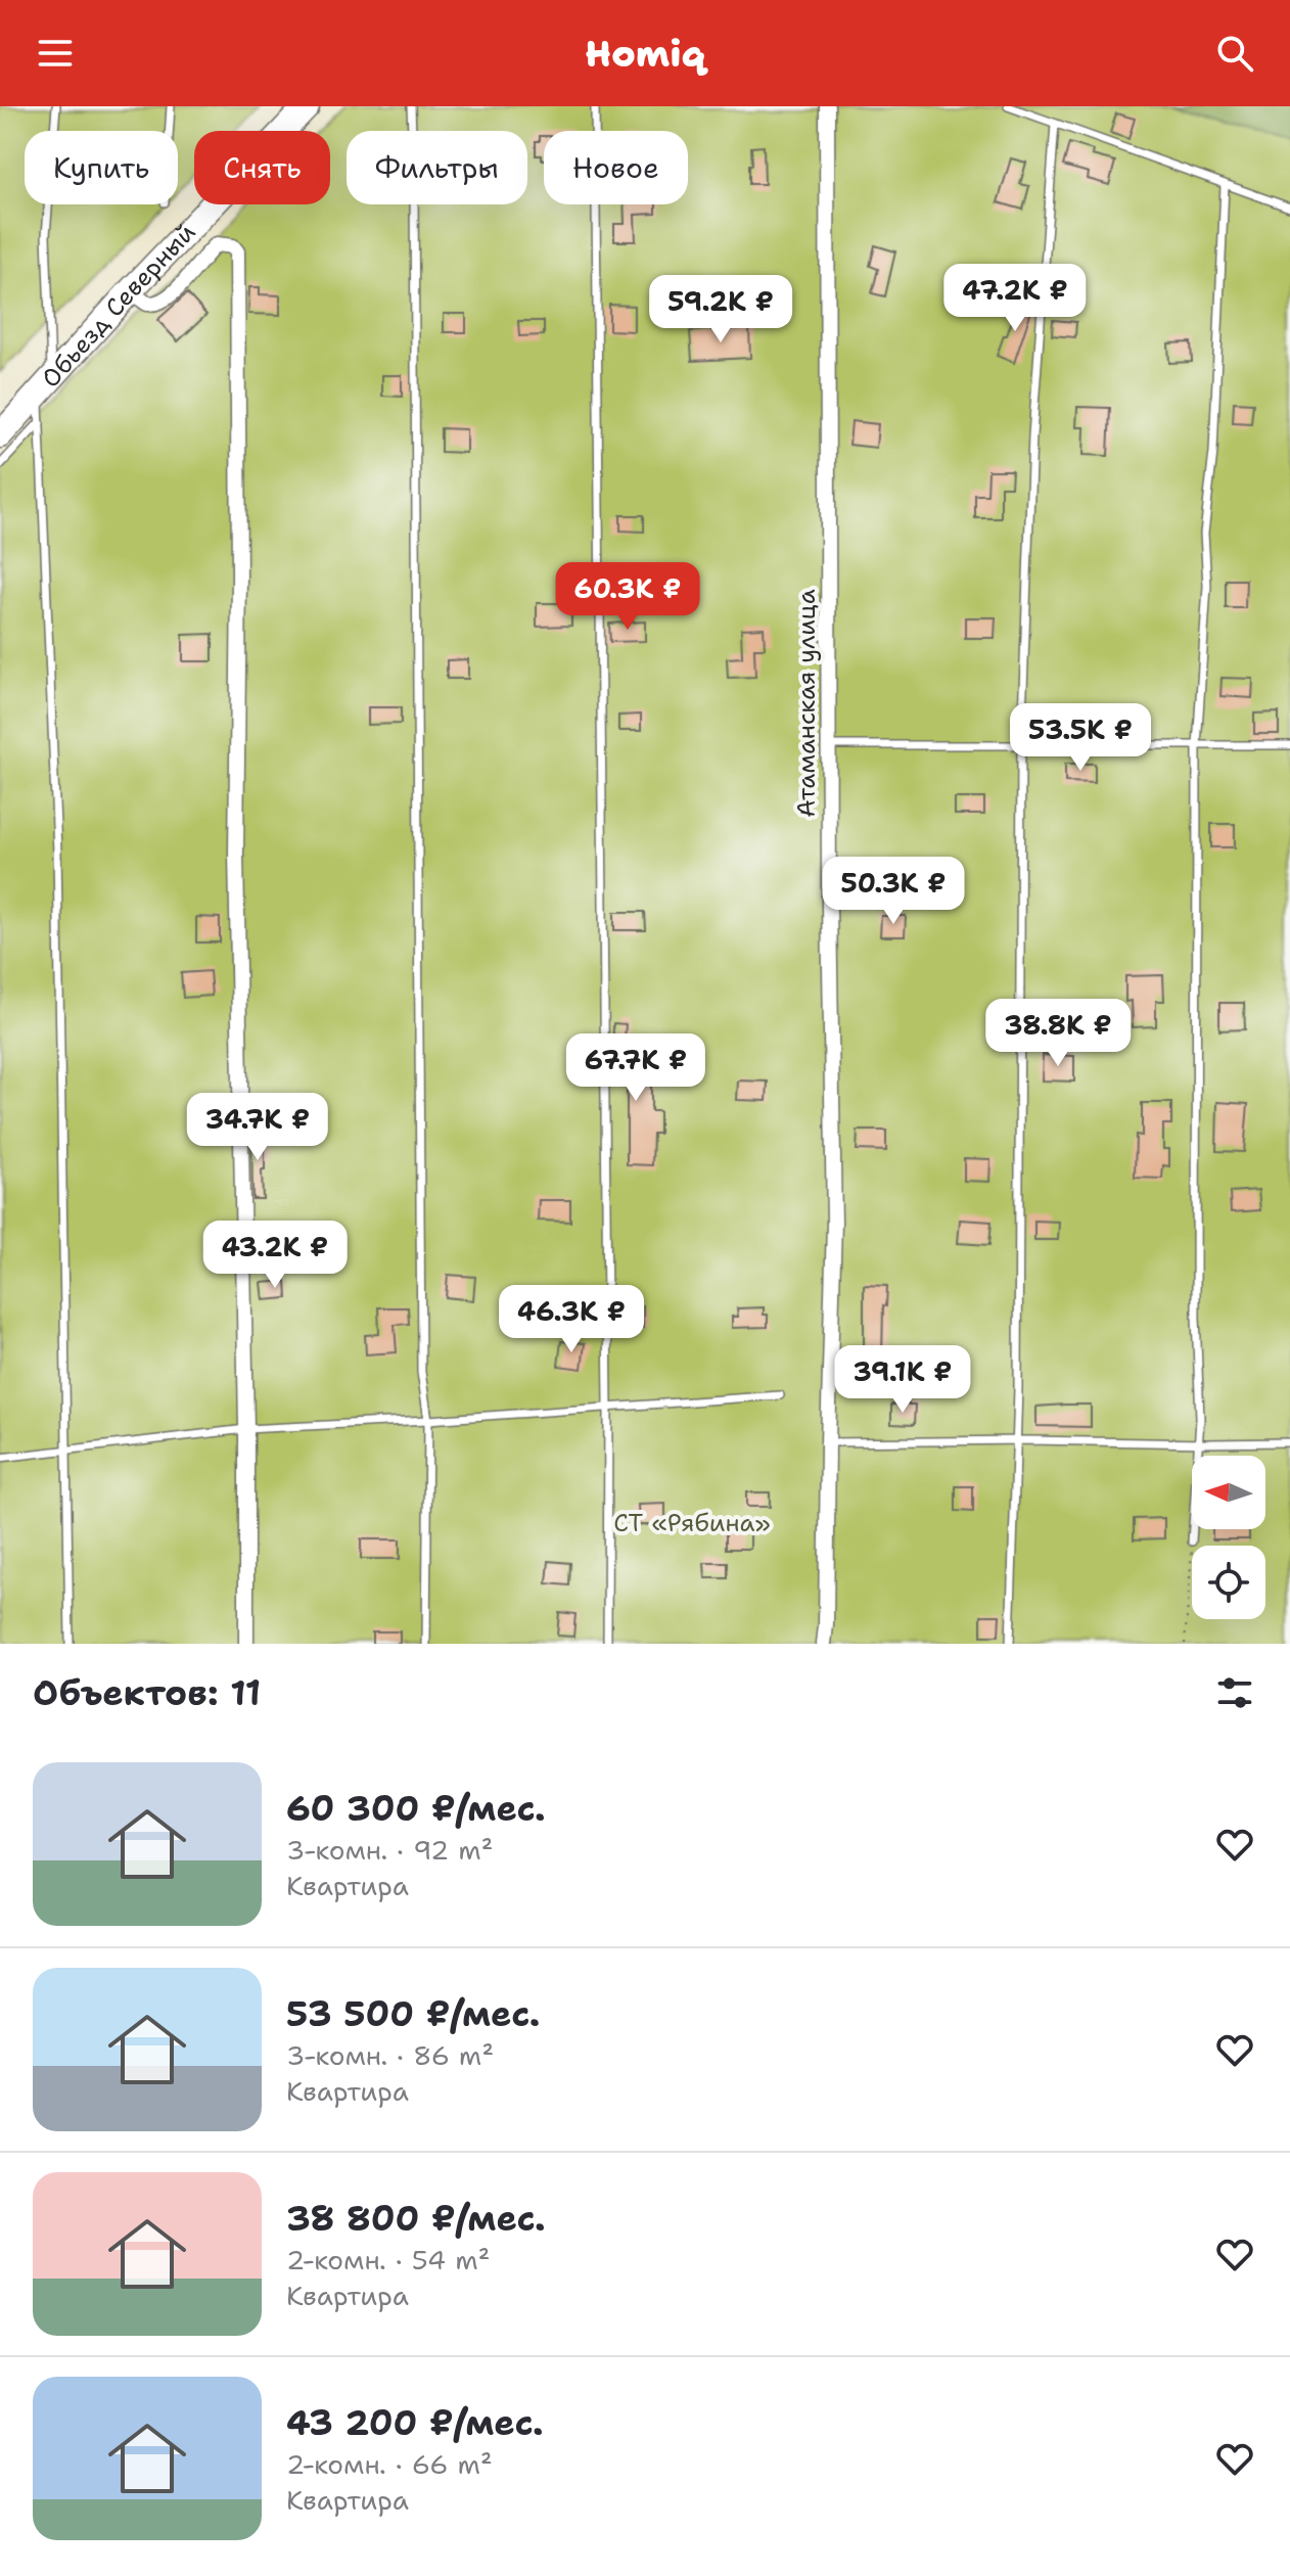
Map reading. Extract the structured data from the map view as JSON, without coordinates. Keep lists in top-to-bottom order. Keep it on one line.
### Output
{"streets":{"highway":["Обьезд Северный"],"street":["Атаманская улица"]},"parks":["СТ «Рябина»"],"north":"left","page":{"header":"Homiq","chip":["Купить","Снять","Фильтры","Новое"],"price":["47.2K ₽","59.2K ₽","60.3K ₽","53.5K ₽","50.3K ₽","38.8K ₽","67.7K ₽","34.7K ₽","43.2K ₽","46.3K ₽","39.1K ₽"],"heading":"Объектов: 11","list":[{"name":"60 300 ₽/мес.","note":"3-комн. · 92 m² · Квартира"},{"name":"53 500 ₽/мес.","note":"3-комн. · 86 m² · Квартира"},{"name":"38 800 ₽/мес.","note":"2-комн. · 54 m² · Квартира"},{"name":"43 200 ₽/мес.","note":"2-комн. · 66 m² · Квартира"}]}}
